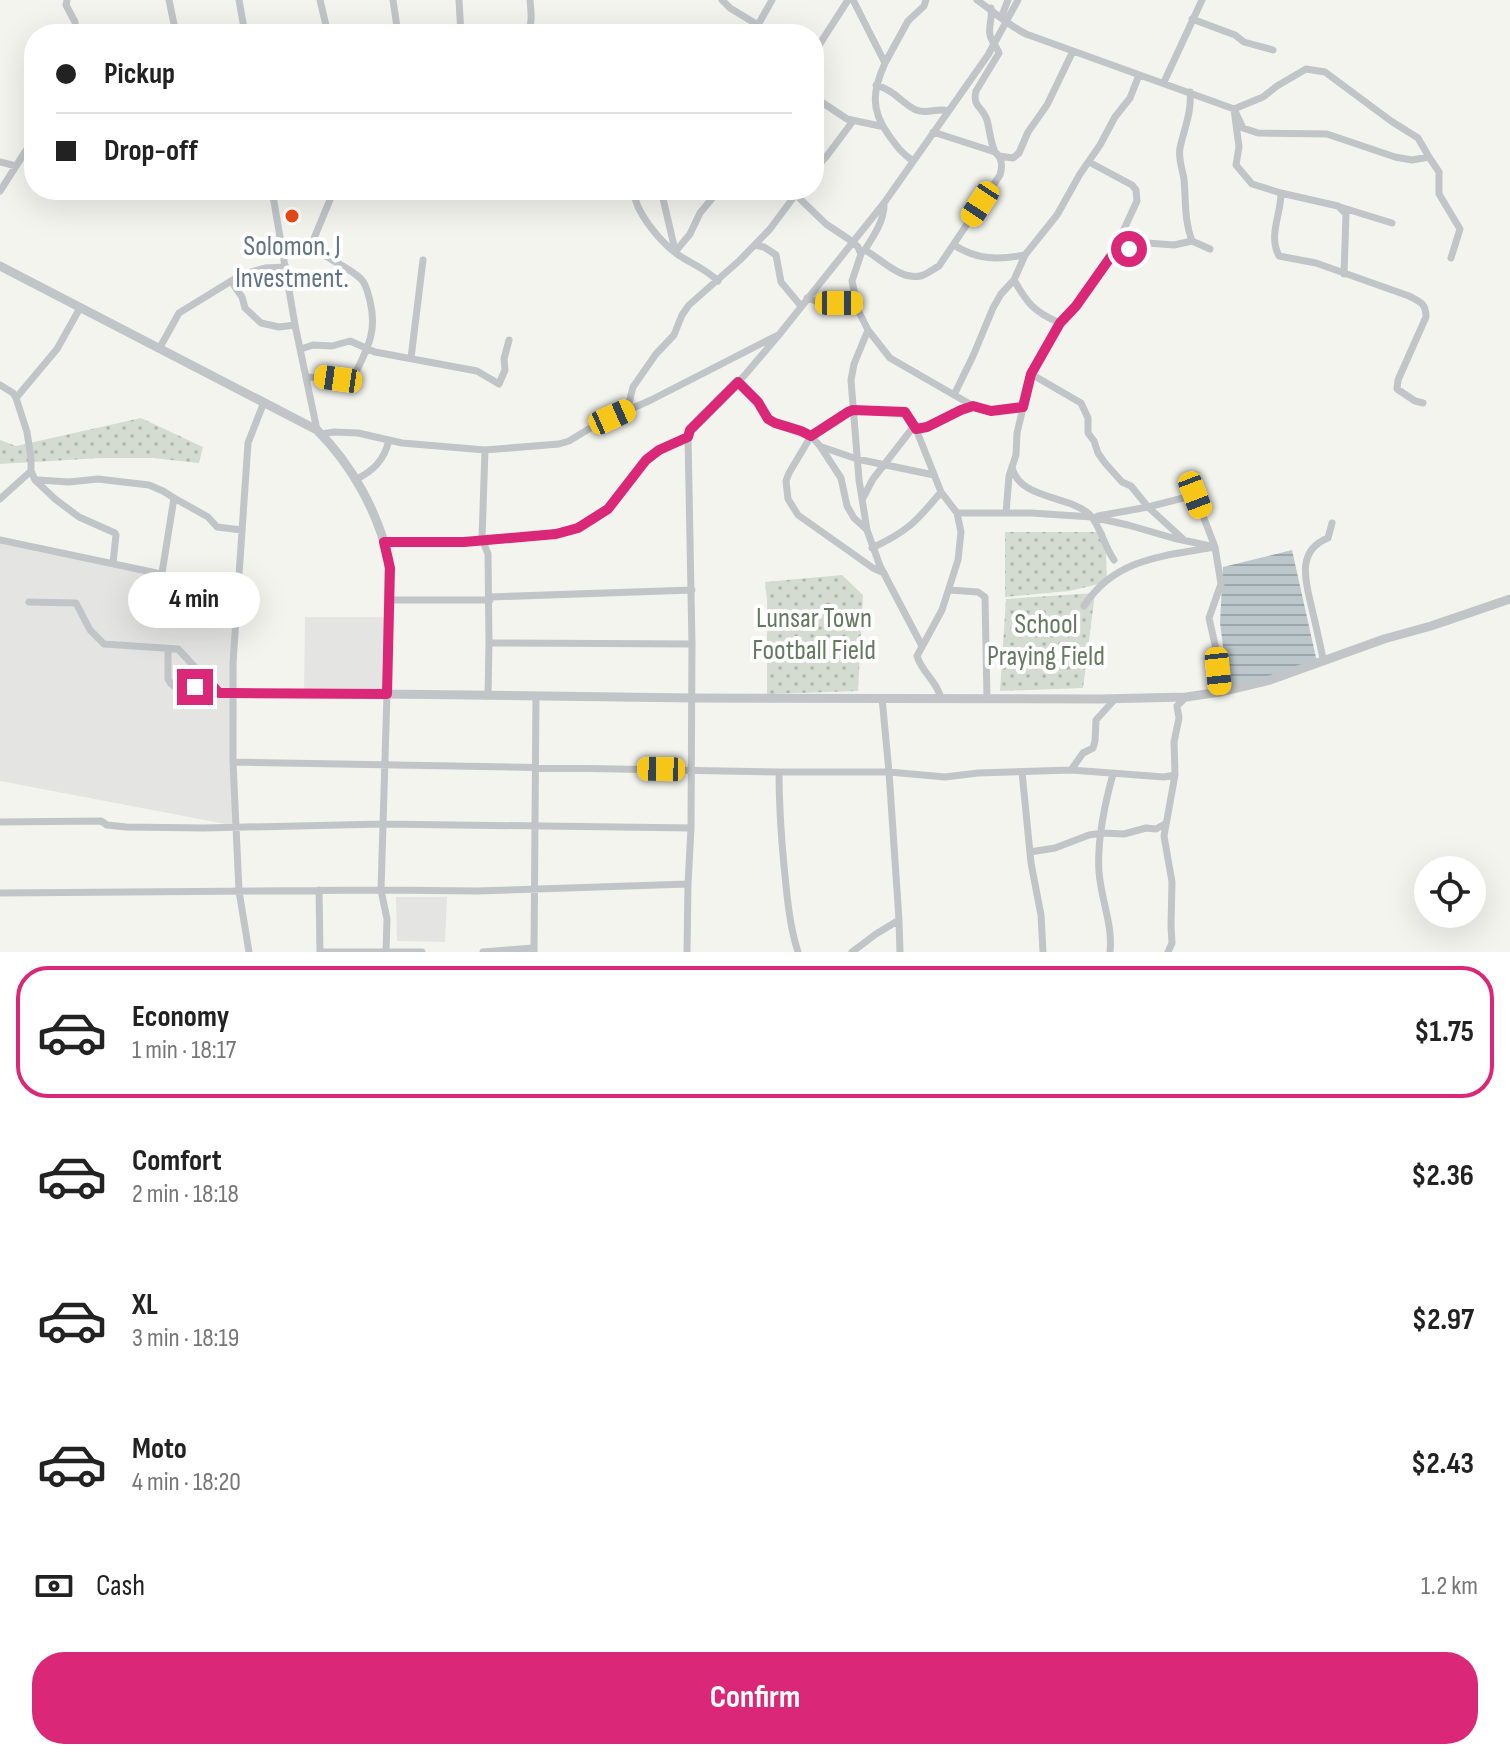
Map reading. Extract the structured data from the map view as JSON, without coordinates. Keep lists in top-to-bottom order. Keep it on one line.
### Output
{"parks":["Lunsar Town Football Field","School Praying Field"],"places":["Solomon. J Investment."],"page":{"banner":["Pickup","Drop-off"],"bubble":"4 min","list":[{"name":"Economy","note":"1 min · 18:17","value":"$1.75"},{"name":"Comfort","note":"2 min · 18:18","value":"$2.36"},{"name":"XL","note":"3 min · 18:19","value":"$2.97"},{"name":"Moto","note":"4 min · 18:20","value":"$2.43"}],"pay":["Cash","1.2 km"],"buttons":"Confirm"}}
